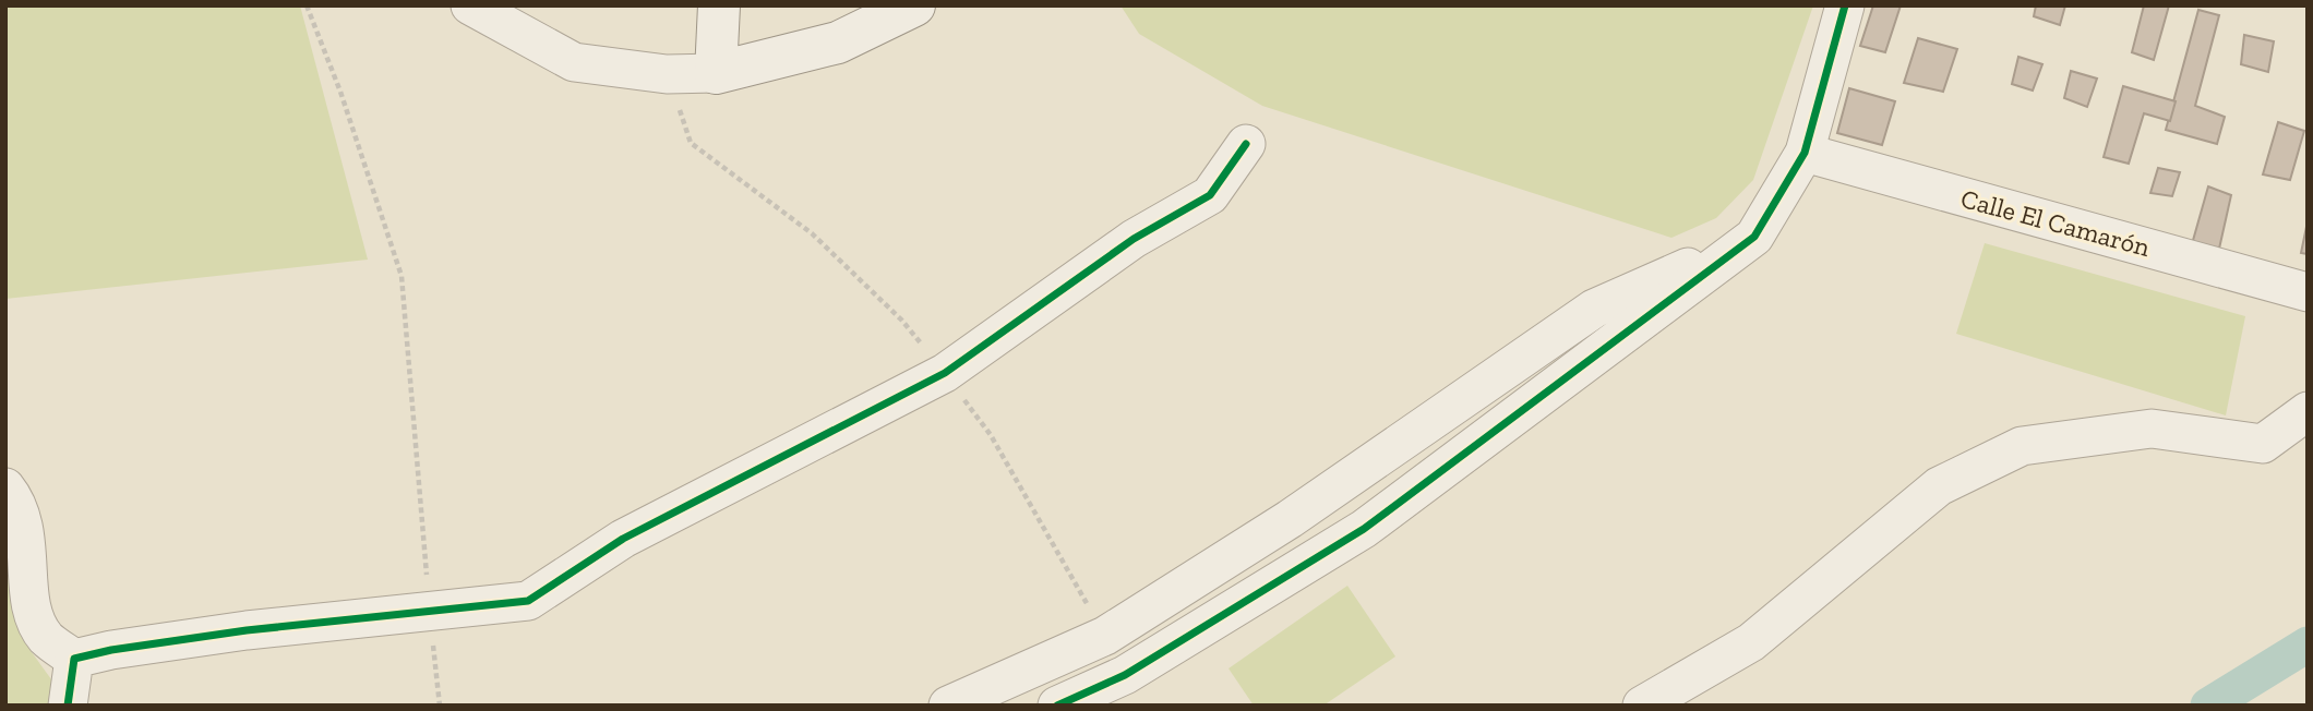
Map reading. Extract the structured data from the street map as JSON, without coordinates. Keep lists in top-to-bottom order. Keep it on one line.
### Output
{"streets":{"street":["Calle El Camarón"]}}
